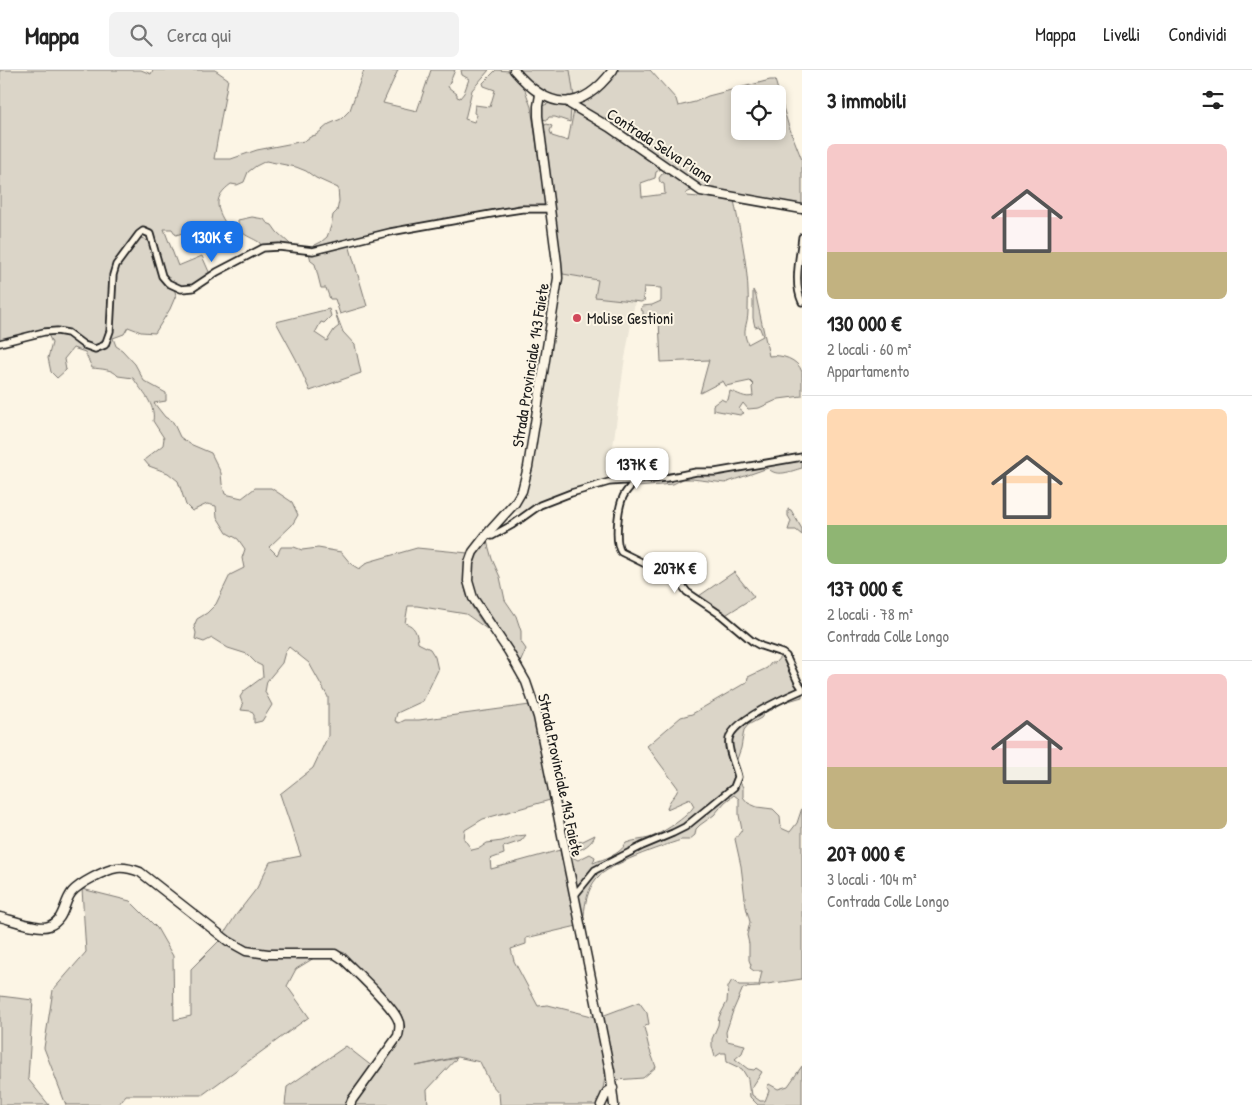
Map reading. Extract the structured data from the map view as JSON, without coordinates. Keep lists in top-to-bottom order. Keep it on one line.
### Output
{"streets":{"main road":["Contrada Selva Piana","Strada Provinciale 143 Faiete"]},"places":["Molise Gestioni"],"page":{"header":"Mappa","search":"Cerca qui","nav":["Mappa","Livelli","Condividi"],"heading":"3 immobili","list":[{"name":"130 000 €","note":"2 locali · 60 m² · Appartamento"},{"name":"137 000 €","note":"2 locali · 78 m² · Contrada Colle Longo"},{"name":"207 000 €","note":"3 locali · 104 m² · Contrada Colle Longo"}],"price":["130K €","137K €","207K €"]}}
